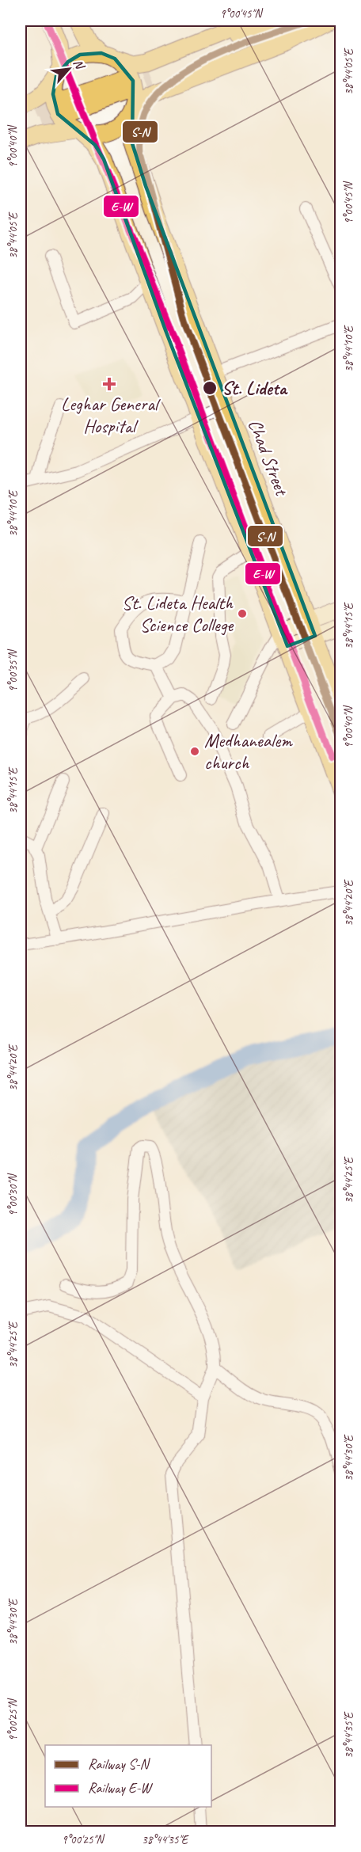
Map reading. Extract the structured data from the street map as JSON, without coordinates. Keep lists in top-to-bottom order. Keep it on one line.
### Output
{"streets":{"main road":["Chad Street"]},"places":{"health":["Leghar General Hospital"],"other":["St. Lideta","St. Lideta Health Science College","Medhanealem church"]},"lines":["rail line S-N","rail line E-W"],"legend":["Railway S-N","Railway E-W"],"north":"top right","coordinates":["9°00'45\"N","38°44'05\"E","9°00'40\"N","38°44'10\"E","38°44'15\"E","9°00'35\"N","38°44'20\"E","38°44'25\"E","9°00'30\"N","38°44'30\"E","9°00'25\"N","38°44'35\"E"]}
